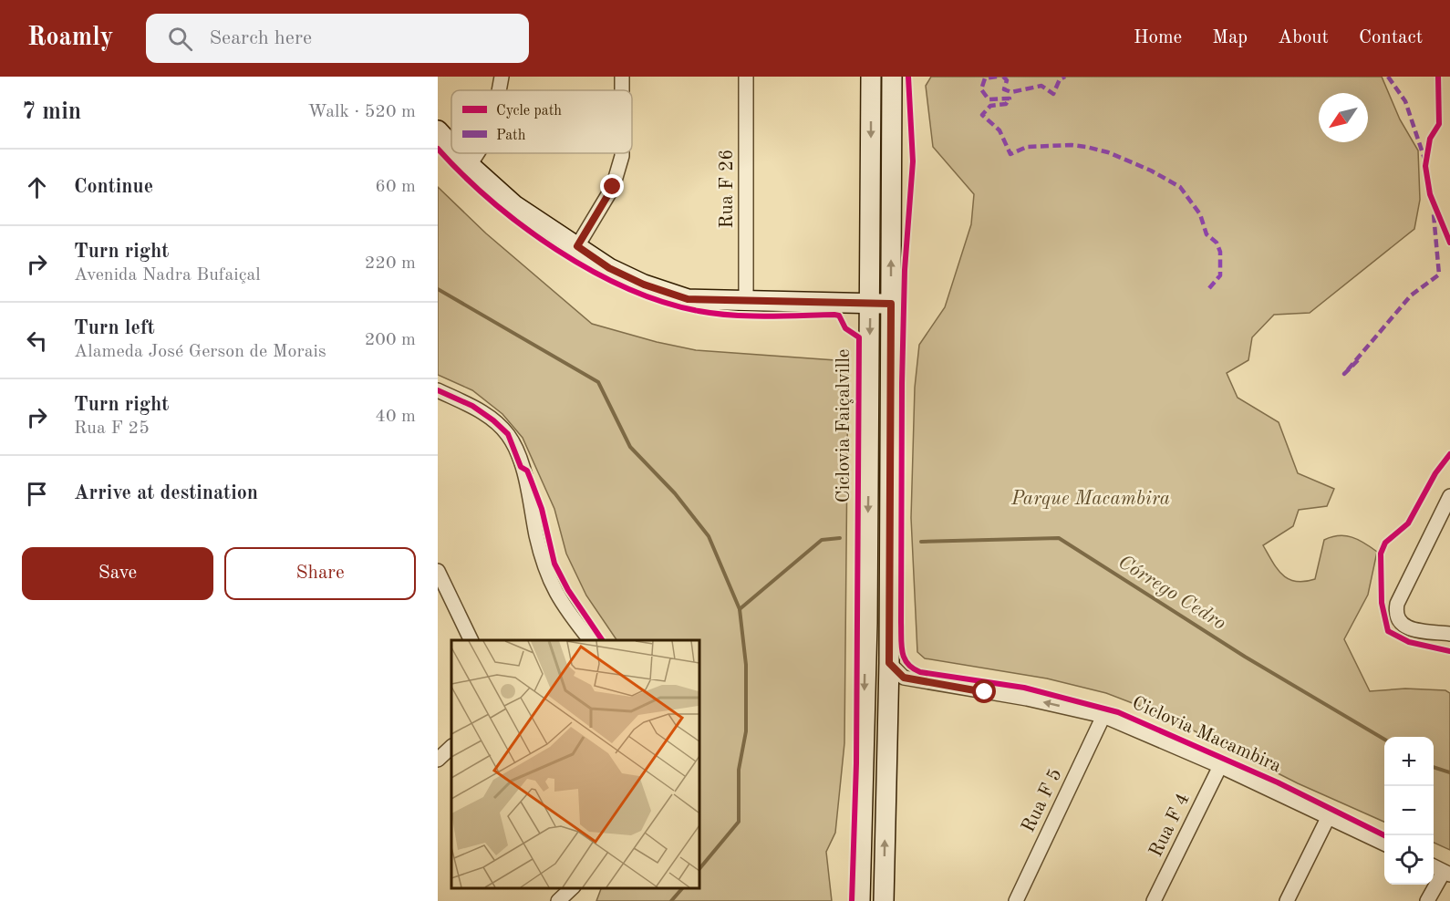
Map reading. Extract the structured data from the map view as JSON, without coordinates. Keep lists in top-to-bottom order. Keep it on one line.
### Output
{"streets":{"street":["Rua F 26","Rua F 5","Rua F 4"],"cycle path":["Ciclovia Faiçalville","Ciclovia Macambira"]},"water":["Córrego Cedro"],"parks":["Parque Macambira"],"legend":["Cycle path","Path"],"north":"bottom left","page":{"header":"Roamly","search":"Search here","nav":["Home","Map","About","Contact"],"heading":["7 min","Walk · 520 m"],"list":[["Continue","60 m"],["Turn right","Avenida Nadra Bufaiçal","220 m"],["Turn left","Alameda José Gerson de Morais","200 m"],["Turn right","Rua F 25","40 m"],"Arrive at destination"],"buttons":["Save","Share"],"map_buttons":["+","−"]}}
